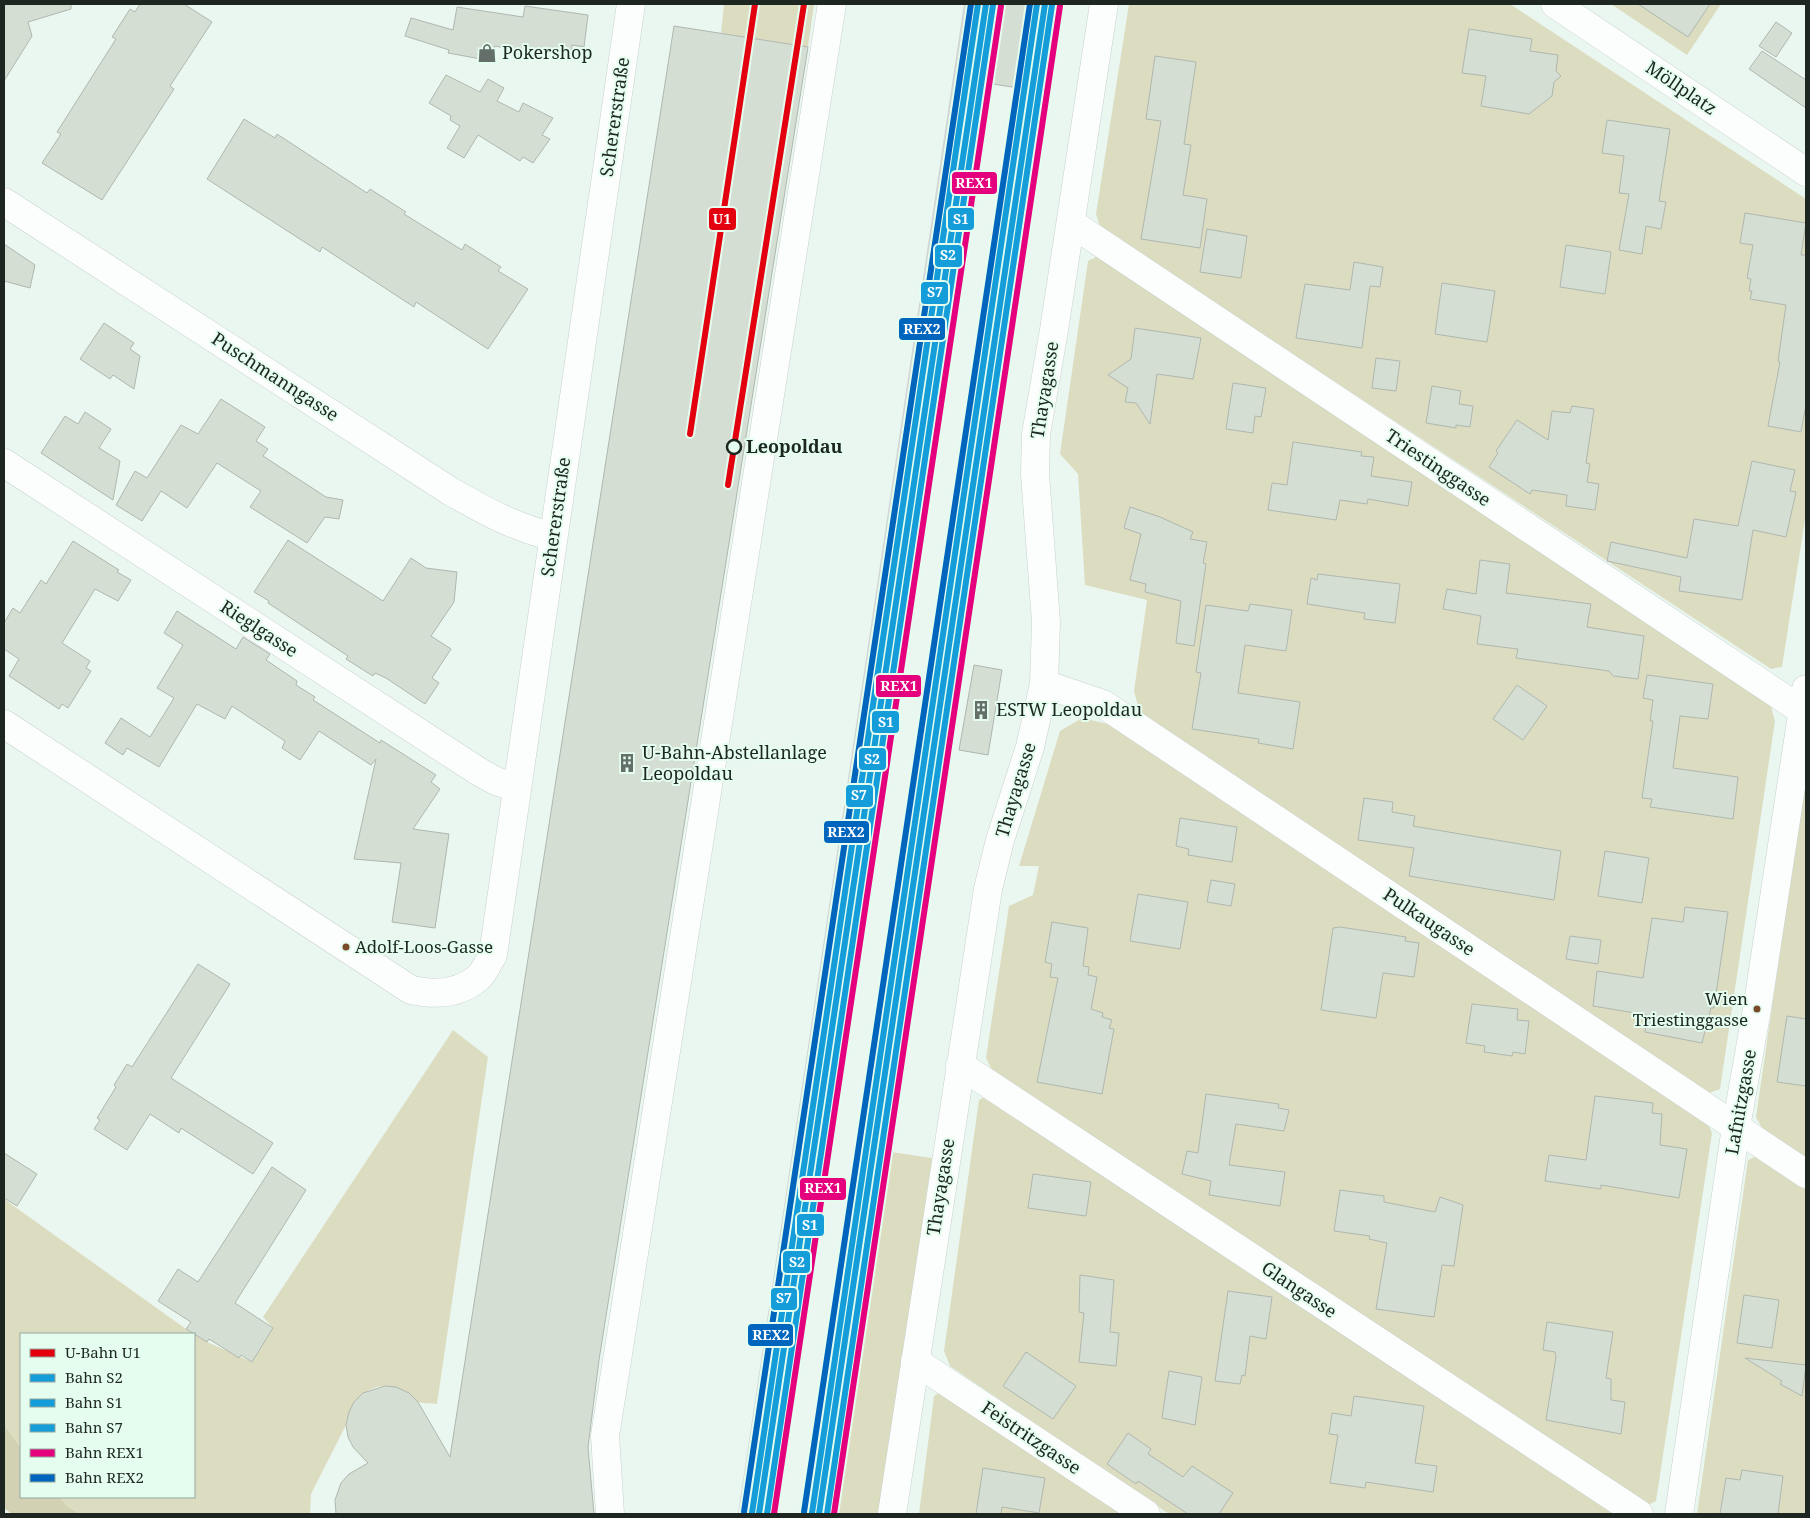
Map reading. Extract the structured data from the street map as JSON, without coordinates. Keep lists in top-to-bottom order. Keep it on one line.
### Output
{"streets":{"street":["Möllplatz","Schererstraße","Puschmanngasse","Thayagasse","Triestinggasse","Rieglgasse","Pulkaugasse","Lafnitzgasse","Glangasse","Feistritzgasse"]},"crossings":[["Schererstraße","Puschmanngasse"],["Schererstraße","Rieglgasse"],["Thayagasse","Triestinggasse"],["Thayagasse","Pulkaugasse"],["Thayagasse","Glangasse"],["Thayagasse","Feistritzgasse"],["Triestinggasse","Lafnitzgasse"],["Pulkaugasse","Lafnitzgasse"]],"places":{"shop":["Pokershop"],"other":["Leopoldau","Adolf-Loos-Gasse","Wien Triestinggasse"],"building":["ESTW Leopoldau","U-Bahn-Abstellanlage Leopoldau"]},"lines":["metro line U1","rail line S2","rail line S7","rail line REX2","rail line S1","rail line REX1"],"legend":["U-Bahn U1","Bahn S2","Bahn S1","Bahn S7","Bahn REX1","Bahn REX2"]}
